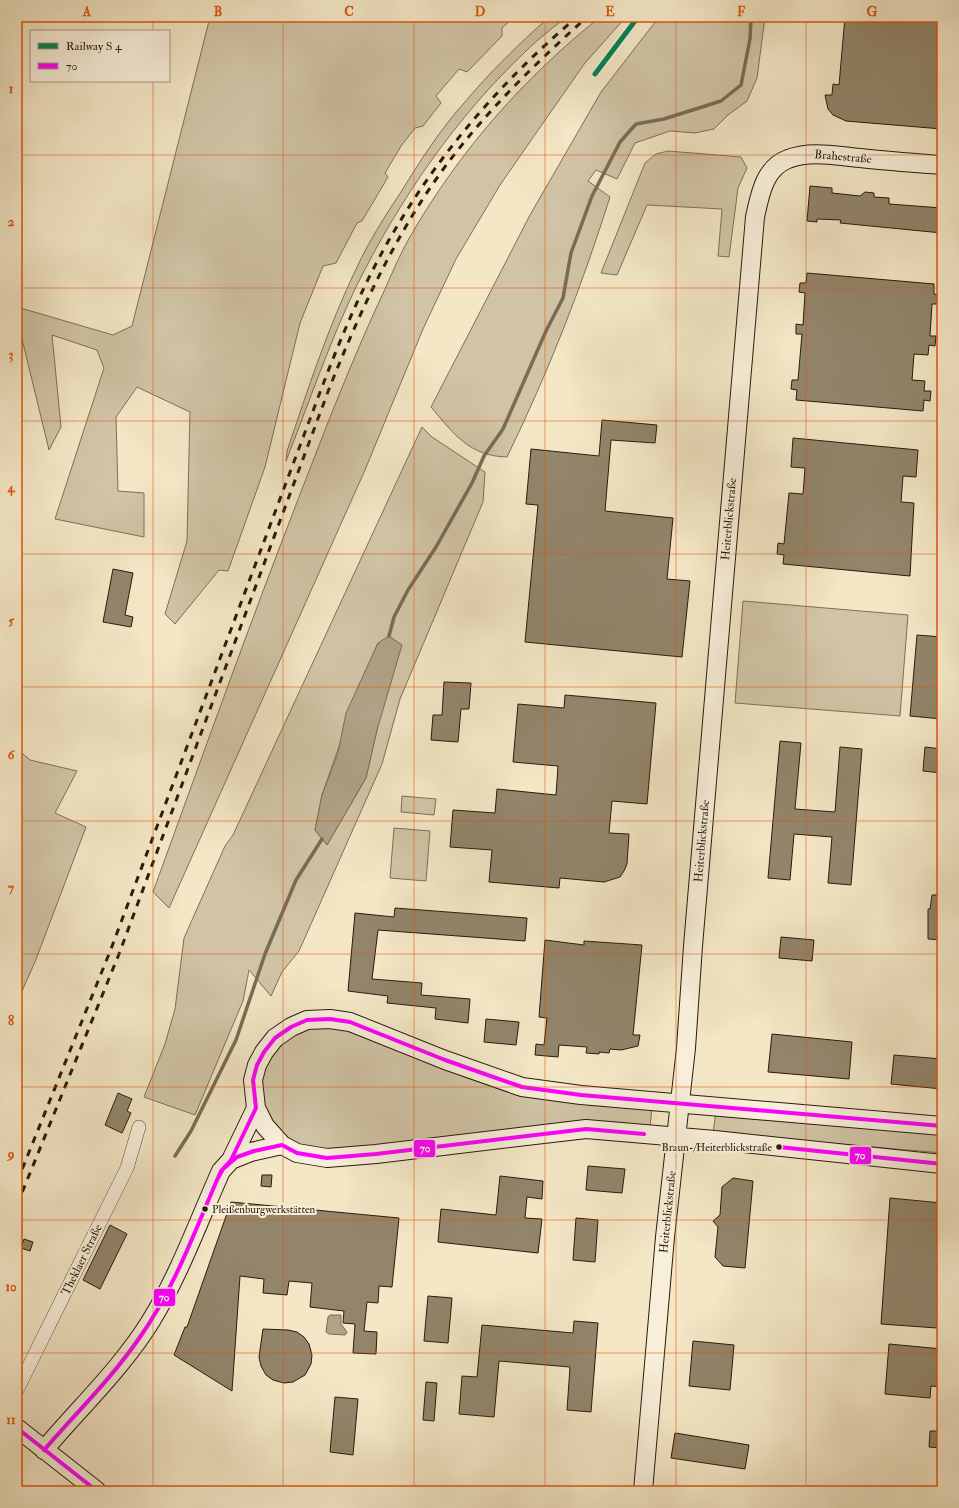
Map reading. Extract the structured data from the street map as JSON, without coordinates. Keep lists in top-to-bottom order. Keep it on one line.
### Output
{"streets":{"main road":["Brahestraße","Heiterblickstraße"],"street":["Theklaer Straße"]},"crossings":[["Brahestraße","Heiterblickstraße"]],"places":["Braun-/Heiterblickstraße","Pleißenburgwerkstätten"],"lines":["transit line 70"],"legend":["Railway S 4","70"],"grid":{"columns":["A","B","C","D","E","F","G"],"rows":["1","2","3","4","5","6","7","8","9","10","11"]}}
